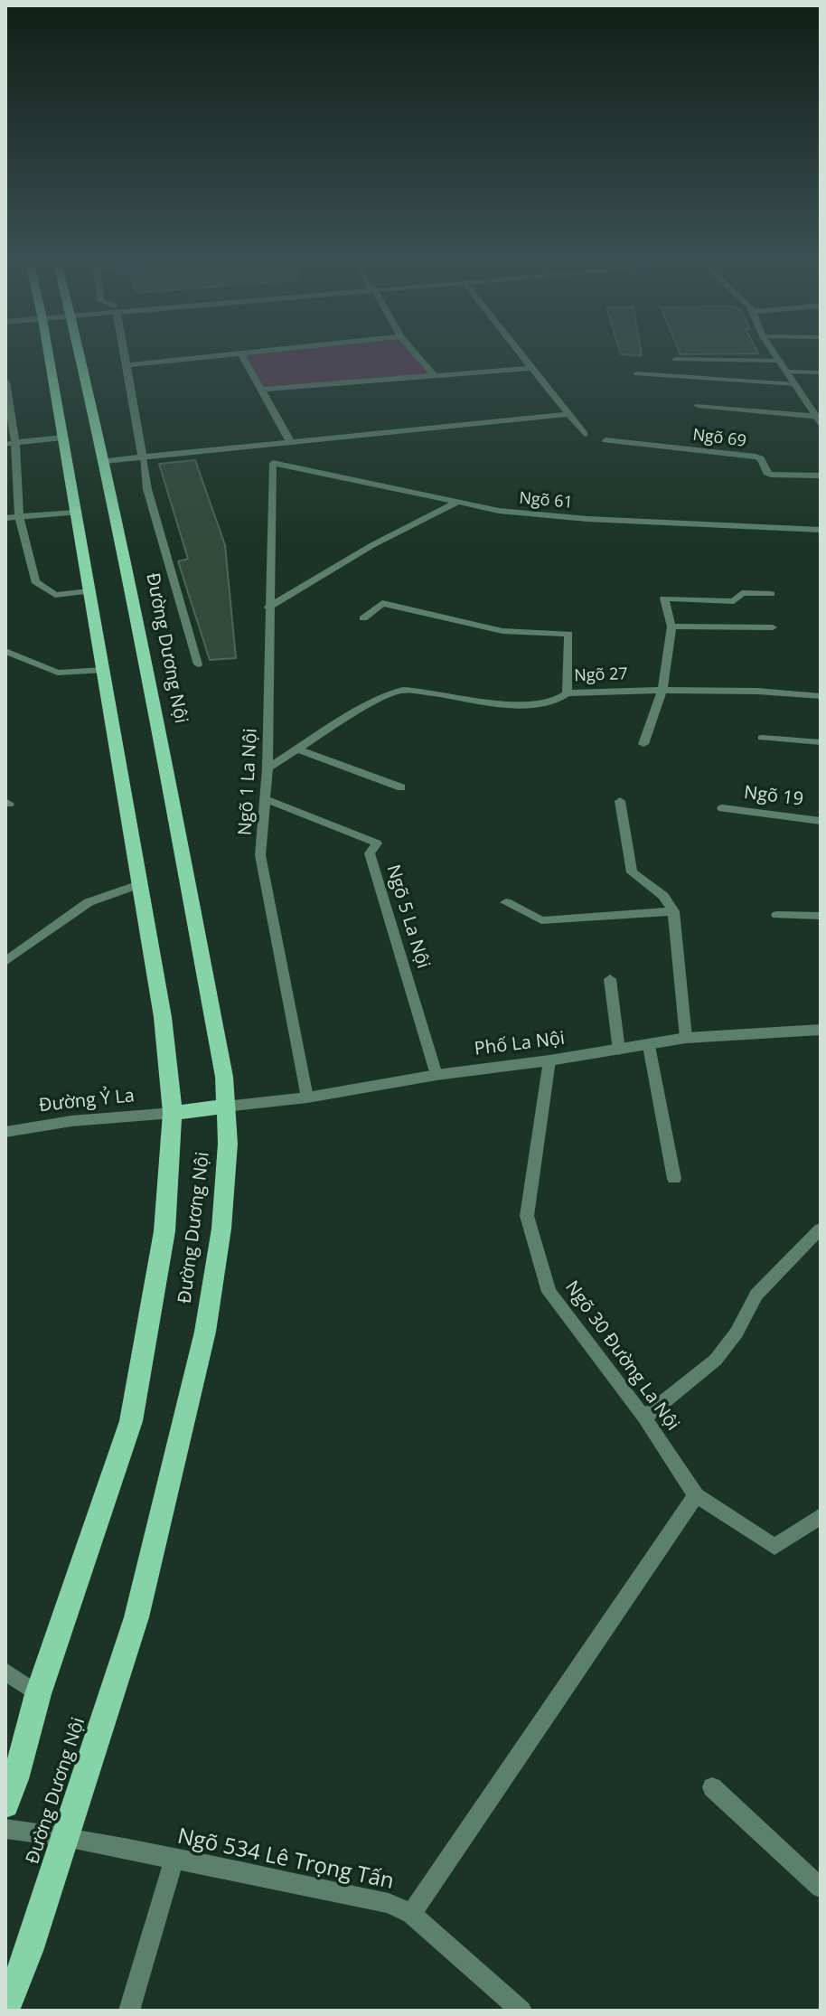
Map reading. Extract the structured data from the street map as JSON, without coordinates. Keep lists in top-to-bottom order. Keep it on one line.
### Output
{"streets":{"main road":["Đường Dương Nội"],"street":["Phố La Nội","Đường Ỷ La"],"lane":["Ngõ 69","Ngõ 61","Ngõ 27","Ngõ 1 La Nội","Ngõ 19","Ngõ 5 La Nội","Ngõ 30 Đường La Nội","Ngõ 534 Lê Trọng Tấn"]},"crossings":[["Ngõ 61","Ngõ 1 La Nội"],["Đường Dương Nội","Phố La Nội"],["Đường Dương Nội","Đường Ỷ La"],["Đường Dương Nội","Ngõ 534 Lê Trọng Tấn"],["Ngõ 1 La Nội","Ngõ 5 La Nội"],["Ngõ 1 La Nội","Phố La Nội"],["Ngõ 5 La Nội","Phố La Nội"],["Phố La Nội","Ngõ 30 Đường La Nội"]]}
